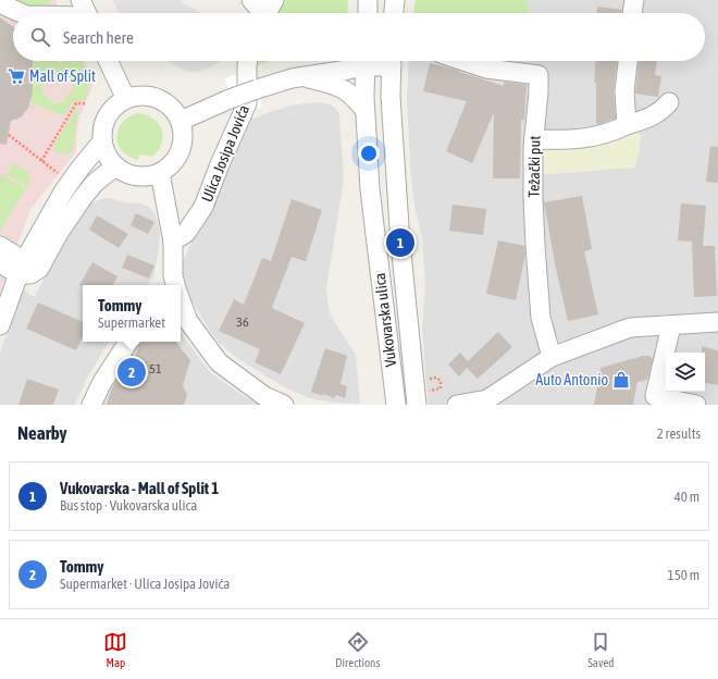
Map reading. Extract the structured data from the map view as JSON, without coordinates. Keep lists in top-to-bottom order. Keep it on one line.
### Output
{"streets":{"street":["Ulica Josipa Jovića","Težački put","Vukovarska ulica"]},"places":{"supermarket":["Mall of Split"],"shop":["Auto Antonio"]},"house_numbers":["36","51"],"page":{"search":"Search here","pins":["1","2"],"popup":["Tommy","Supermarket"],"heading":["Nearby","2 results"],"list":[{"mark":"1","name":"Vukovarska - Mall of Split 1","note":"Bus stop · Vukovarska ulica","value":"40 m"},{"mark":"2","name":"Tommy","note":"Supermarket · Ulica Josipa Jovića","value":"150 m"}],"nav":["Map","Directions","Saved"]}}
